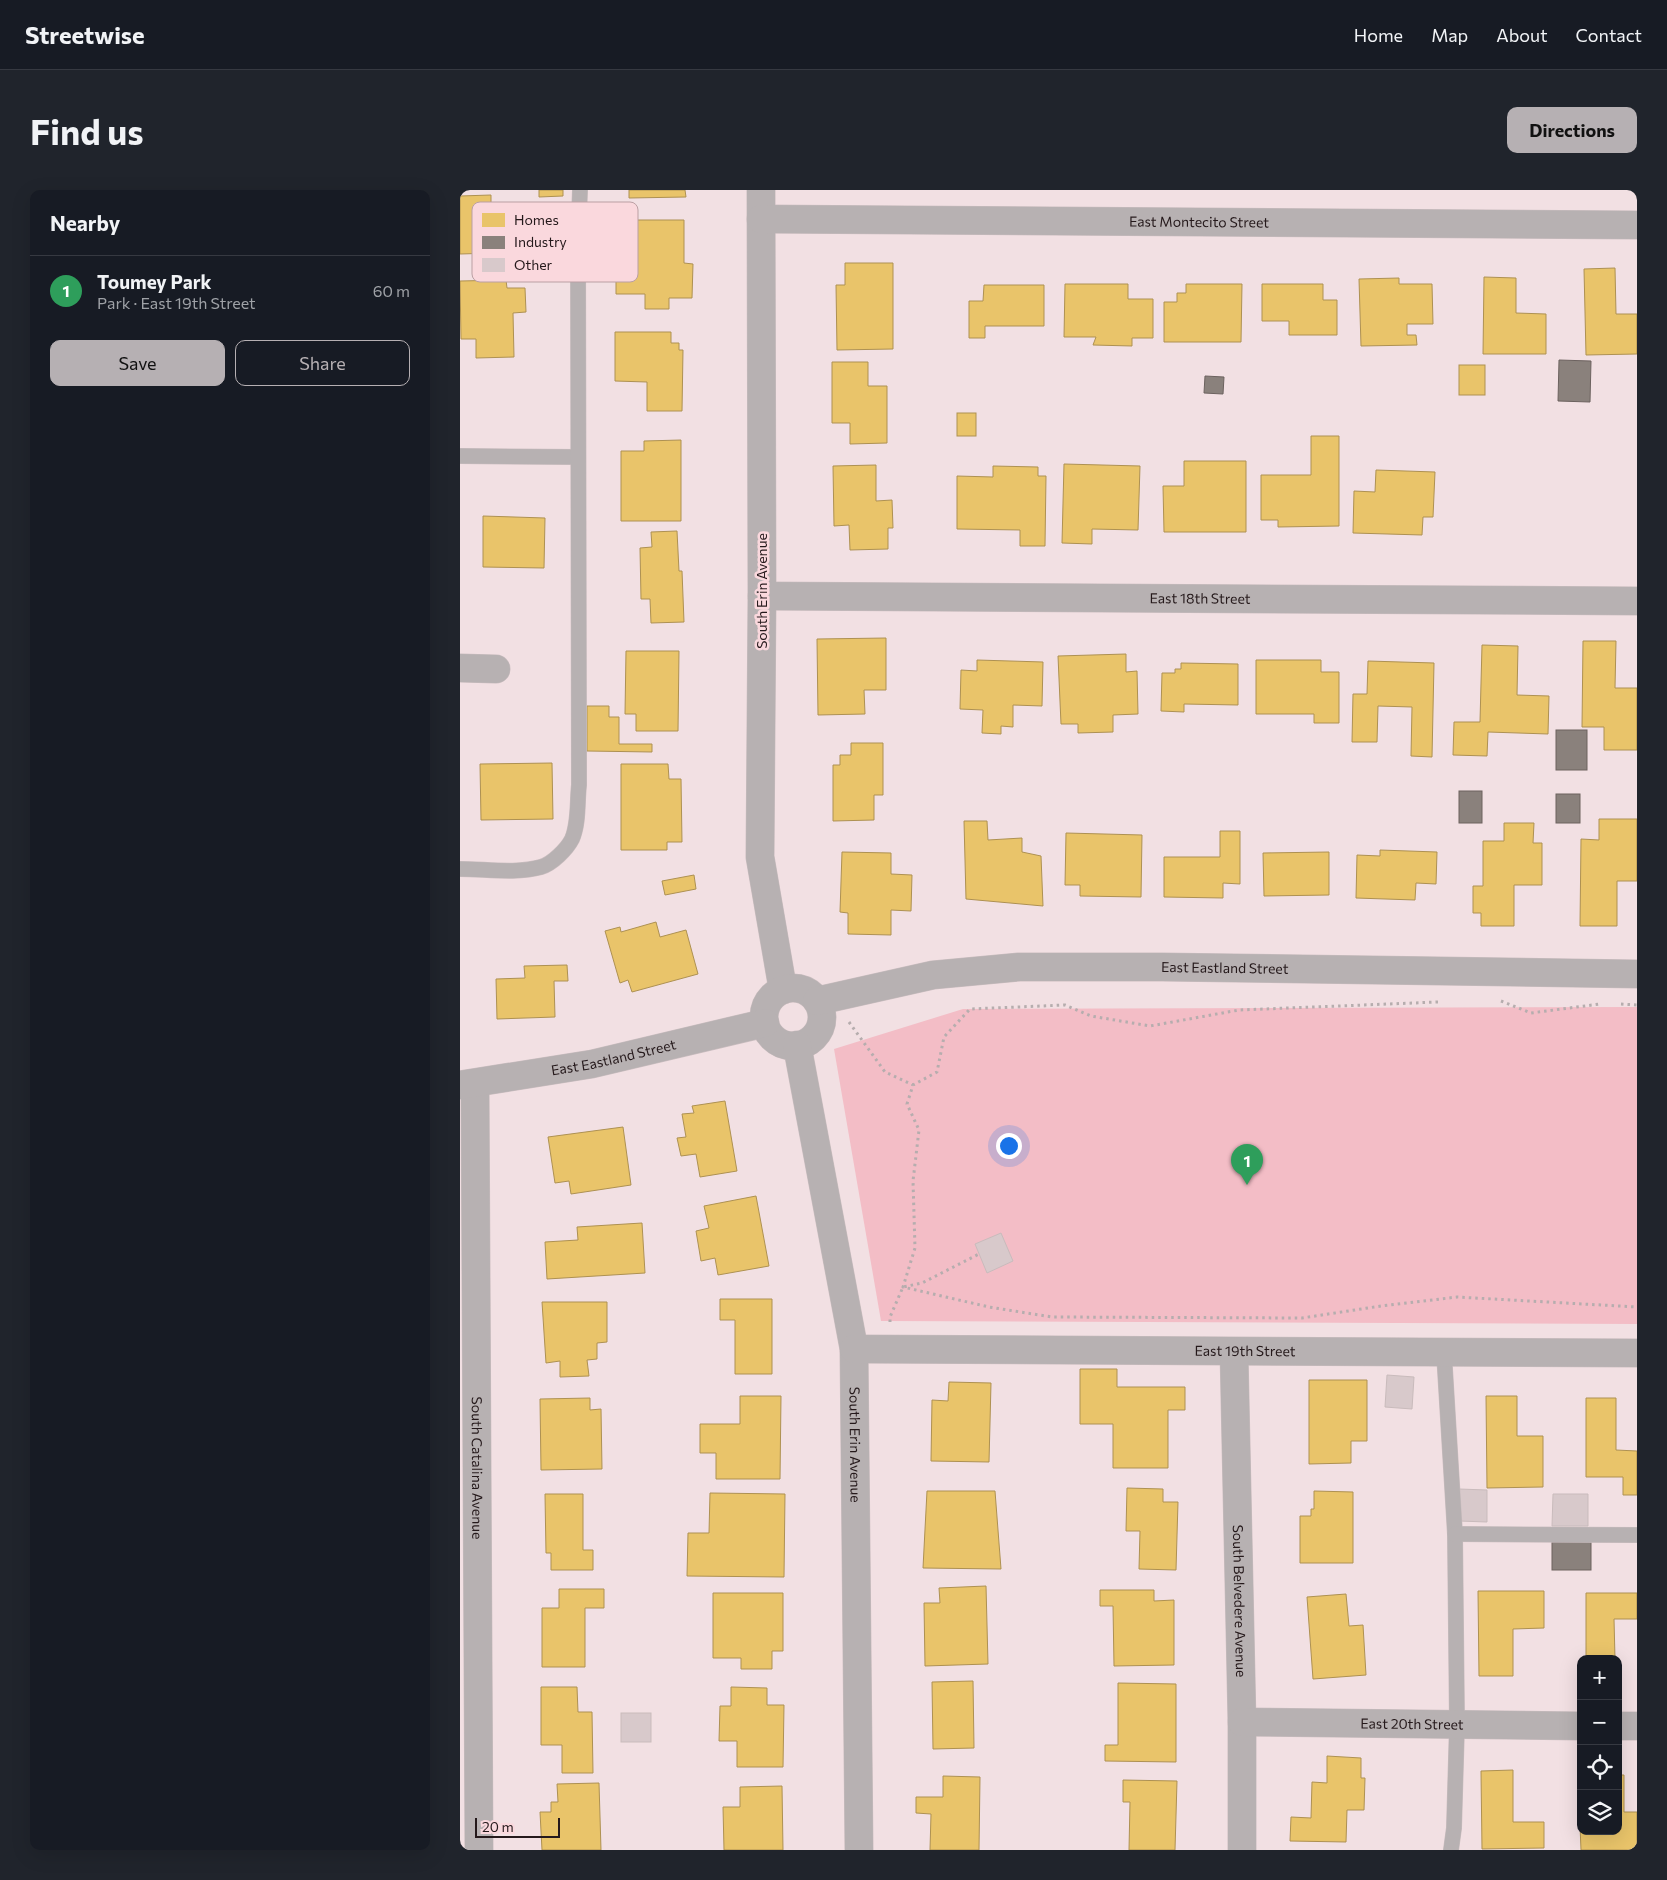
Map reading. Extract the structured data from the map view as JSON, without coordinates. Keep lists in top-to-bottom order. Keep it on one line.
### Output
{"streets":{"street":["East Montecito Street","South Erin Avenue","East 18th Street","East Eastland Street","East 19th Street","South Catalina Avenue","South Belvedere Avenue","East 20th Street"]},"crossings":[["East Montecito Street","South Erin Avenue"],["South Erin Avenue","East 18th Street"],["South Erin Avenue","East Eastland Street"],["South Erin Avenue","East 19th Street"],["East Eastland Street","South Catalina Avenue"],["East 19th Street","South Belvedere Avenue"],["South Belvedere Avenue","East 20th Street"]],"legend":["Homes","Industry","Other"],"scale_bar":"20 m","page":{"header":"Streetwise","nav":["Home","Map","About","Contact"],"buttons":["Directions",["Save","Share"]],"title":"Find us","heading":"Nearby","list":[{"mark":"1","name":"Toumey Park","note":"Park · East 19th Street","value":"60 m"}],"pins":"1","map_buttons":["+","−"],"scale":"20 m"}}
